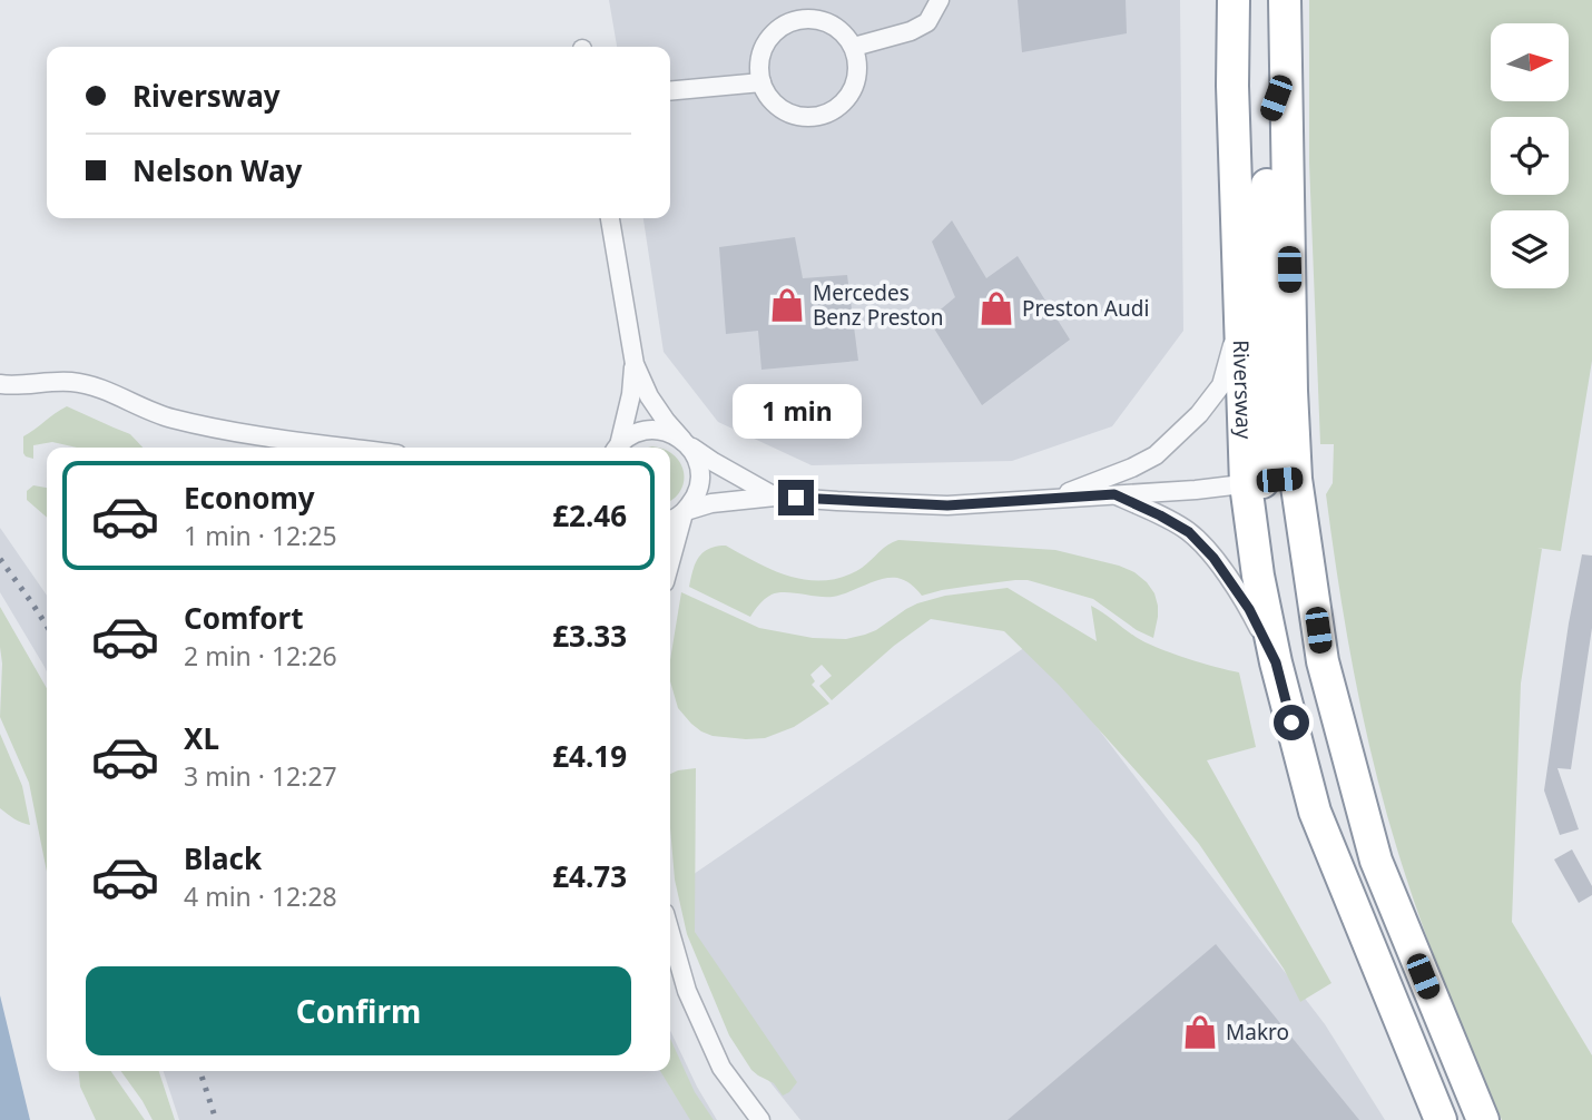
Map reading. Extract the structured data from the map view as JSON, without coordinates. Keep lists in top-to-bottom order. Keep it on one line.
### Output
{"streets":{"highway":["Riversway"]},"places":{"shop":["Mercedes Benz Preston","Preston Audi","Makro"]},"north":"right","page":{"banner":["Riversway","Nelson Way"],"bubble":"1 min","list":[{"name":"Economy","note":"1 min · 12:25","value":"£2.46"},{"name":"Comfort","note":"2 min · 12:26","value":"£3.33"},{"name":"XL","note":"3 min · 12:27","value":"£4.19"},{"name":"Black","note":"4 min · 12:28","value":"£4.73"}],"buttons":"Confirm"}}
